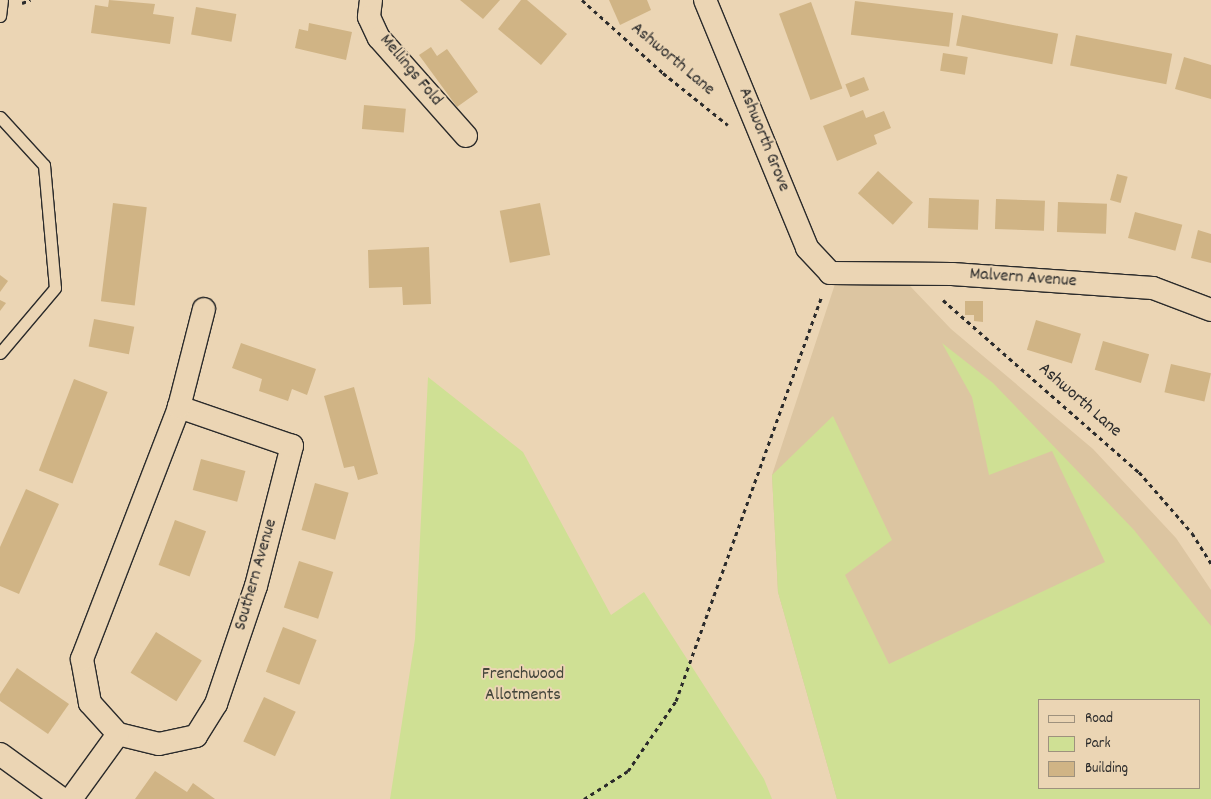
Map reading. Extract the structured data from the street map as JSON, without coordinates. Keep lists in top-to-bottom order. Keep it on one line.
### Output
{"streets":{"street":["Mellings Fold","Ashworth Grove","Malvern Avenue","Southern Avenue"],"path":["Ashworth Lane"]},"crossings":[["Ashworth Grove","Malvern Avenue"]],"parks":["Frenchwood Allotments"],"legend":["Road","Park","Building"]}
